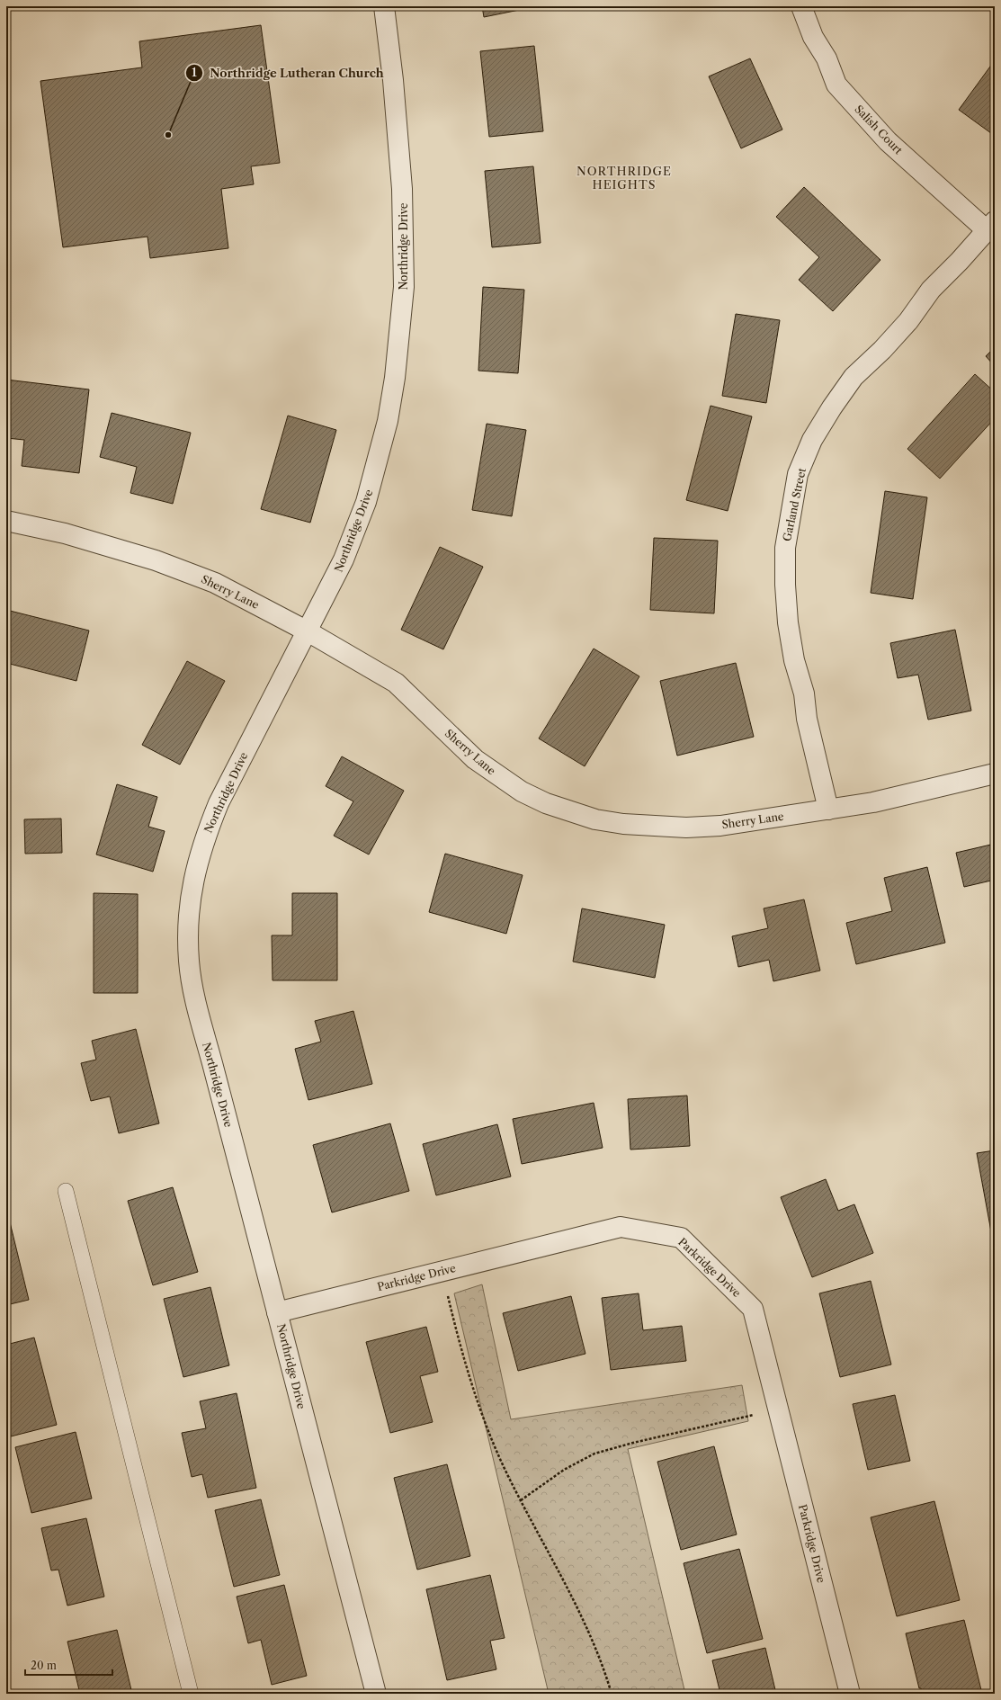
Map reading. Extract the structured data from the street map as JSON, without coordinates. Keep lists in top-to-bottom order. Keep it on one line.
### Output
{"streets":{"street":["Salish Court","Northridge Drive","Garland Street","Sherry Lane","Parkridge Drive"]},"crossings":[["Salish Court","Garland Street"],["Northridge Drive","Sherry Lane"],["Northridge Drive","Parkridge Drive"],["Garland Street","Sherry Lane"]],"districts":["NORTHRIDGE HEIGHTS"],"places":["Northridge Lutheran Church"],"scale_bar":"20 m"}
